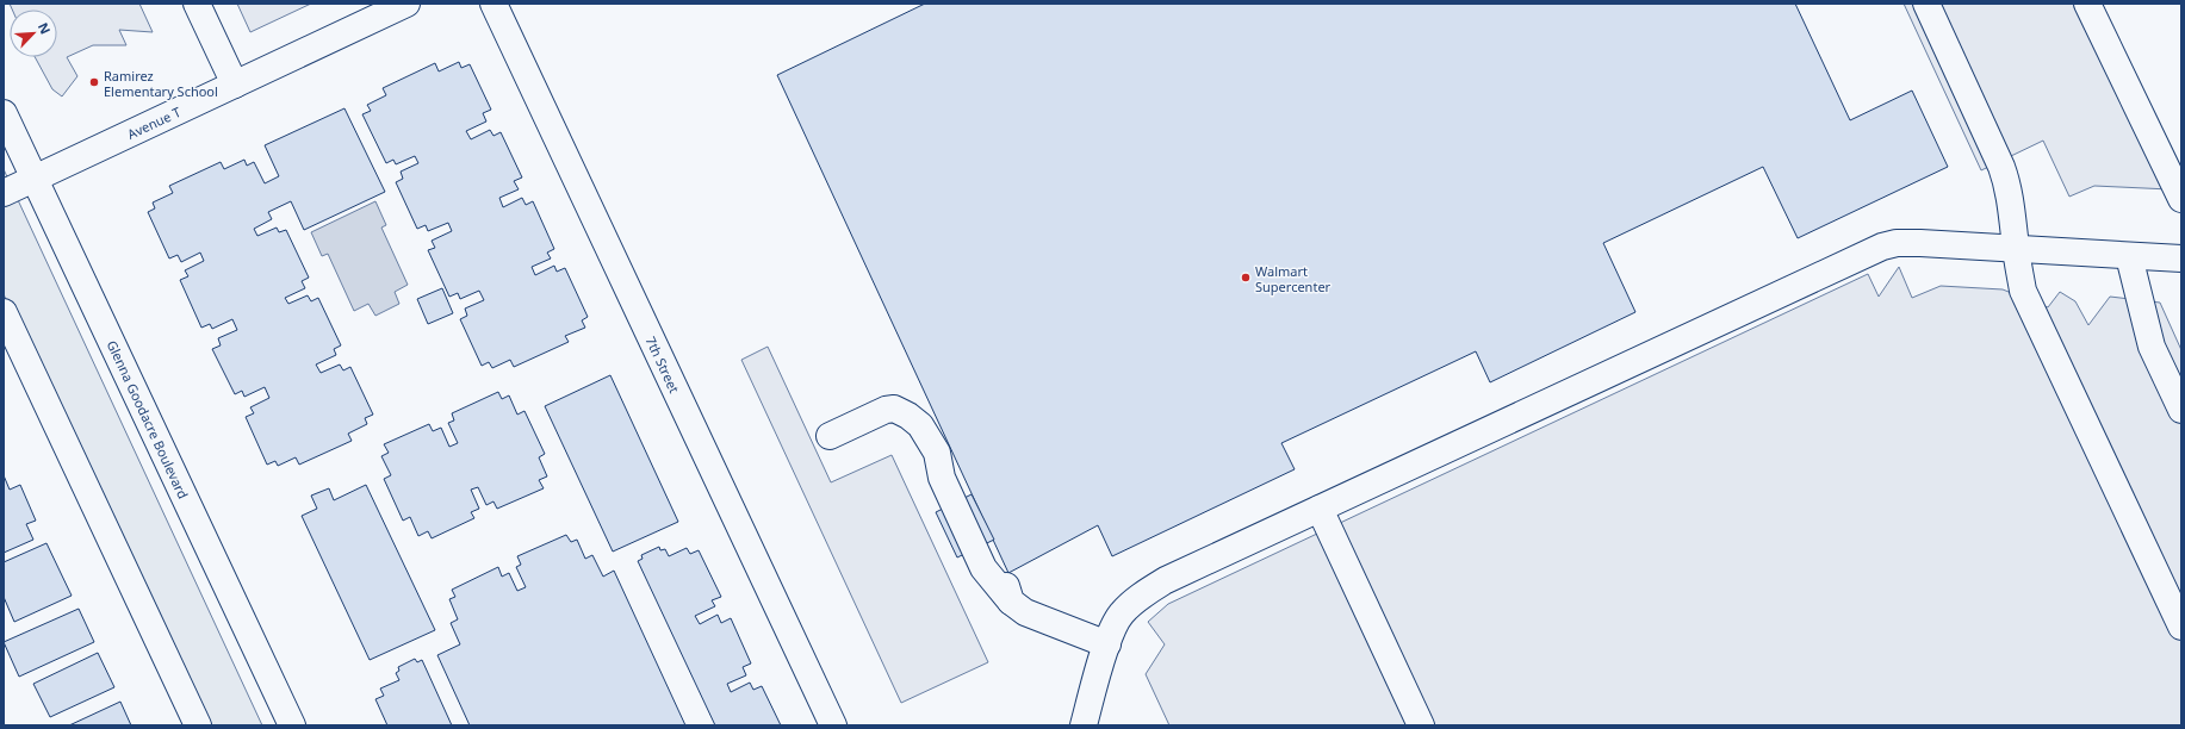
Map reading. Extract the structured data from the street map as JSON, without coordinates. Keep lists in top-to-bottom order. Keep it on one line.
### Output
{"streets":{"street":["Avenue T","7th Street","Glenna Goodacre Boulevard"]},"crossings":[["Avenue T","Glenna Goodacre Boulevard"]],"places":["Ramirez Elementary School","Walmart Supercenter"],"north":"top right"}
